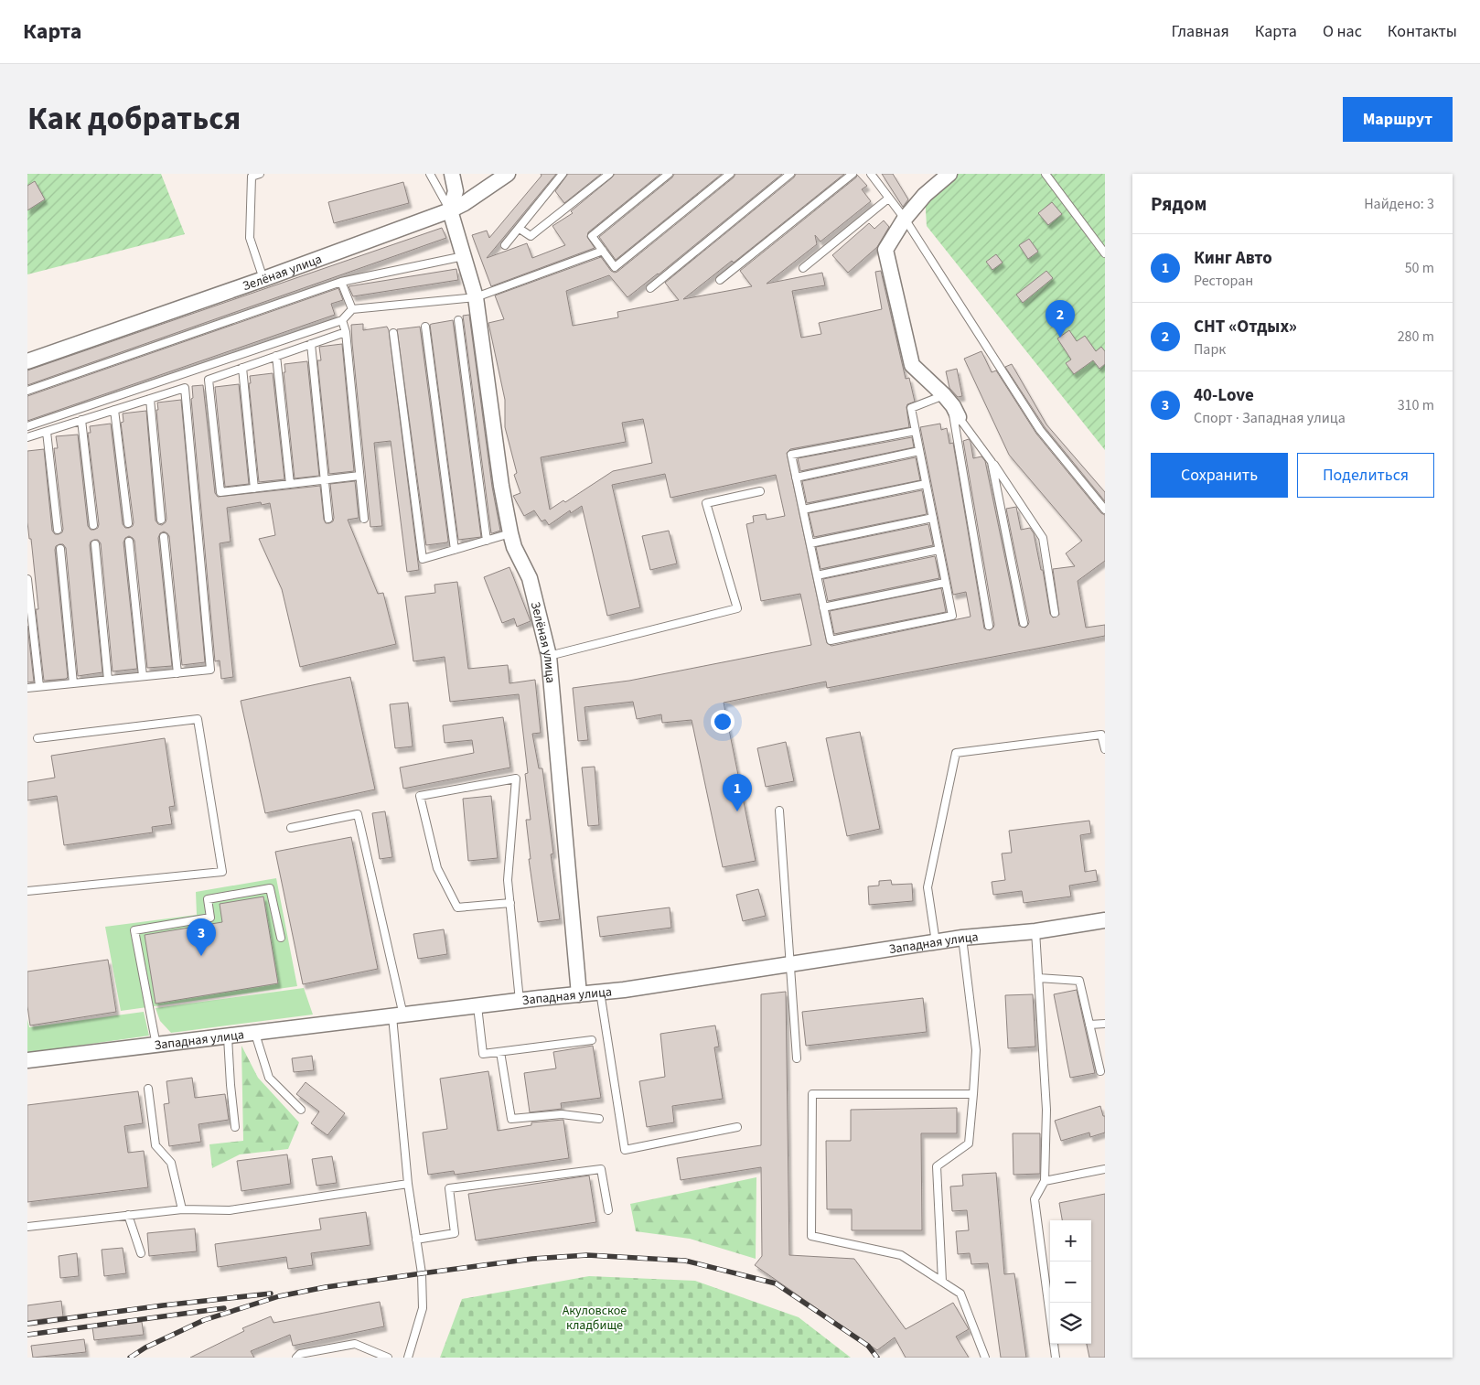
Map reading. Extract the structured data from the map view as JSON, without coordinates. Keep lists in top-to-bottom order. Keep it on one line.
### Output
{"streets":{"street":["Зелёная улица","Западная улица"]},"crossings":[["Зелёная улица","Западная улица"]],"parks":["Акуловское кладбище"],"page":{"header":"Карта","nav":["Главная","Карта","О нас","Контакты"],"title":"Как добраться","buttons":["Маршрут",["Сохранить","Поделиться"]],"heading":["Рядом","Найдено: 3"],"list":[{"mark":"1","name":"Кинг Авто","note":"Ресторан","value":"50 m"},{"mark":"2","name":"СНТ «Отдых»","note":"Парк","value":"280 m"},{"mark":"3","name":"40-Love","note":"Спорт · Западная улица","value":"310 m"}],"pins":["2","1","3"],"map_buttons":["+","−"]}}
